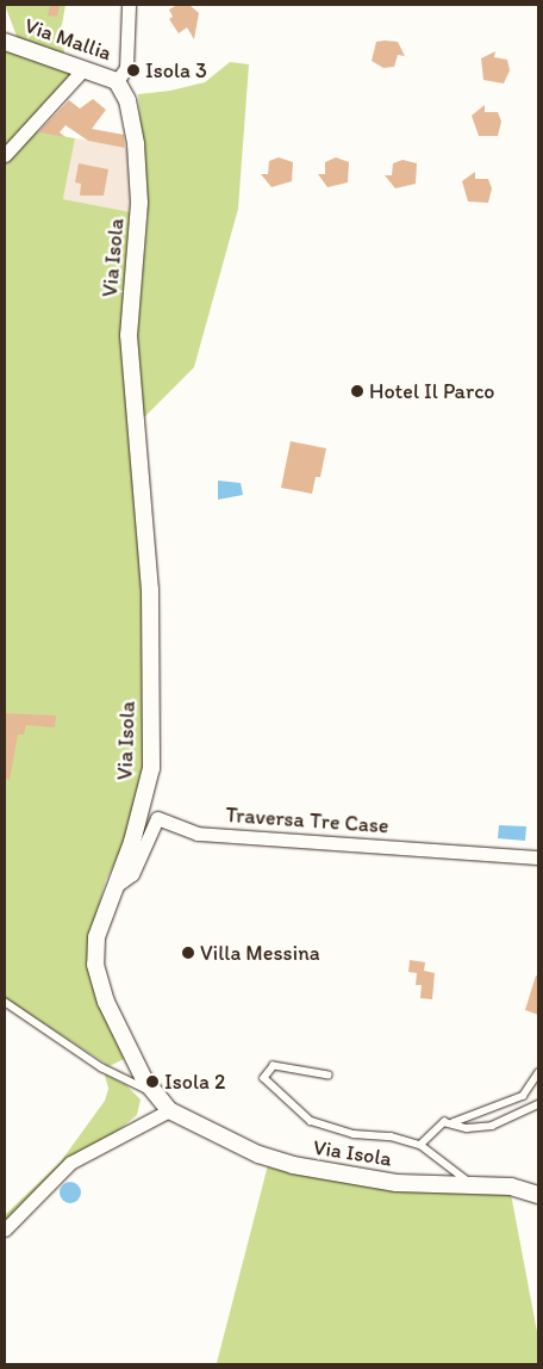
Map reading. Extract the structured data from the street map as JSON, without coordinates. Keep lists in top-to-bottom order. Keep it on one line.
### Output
{"streets":{"street":["Via Mallia","Via Isola","Traversa Tre Case"]},"crossings":[["Via Mallia","Via Isola"],["Via Isola","Traversa Tre Case"]],"places":["Isola 3","Hotel Il Parco","Villa Messina","Isola 2"]}
